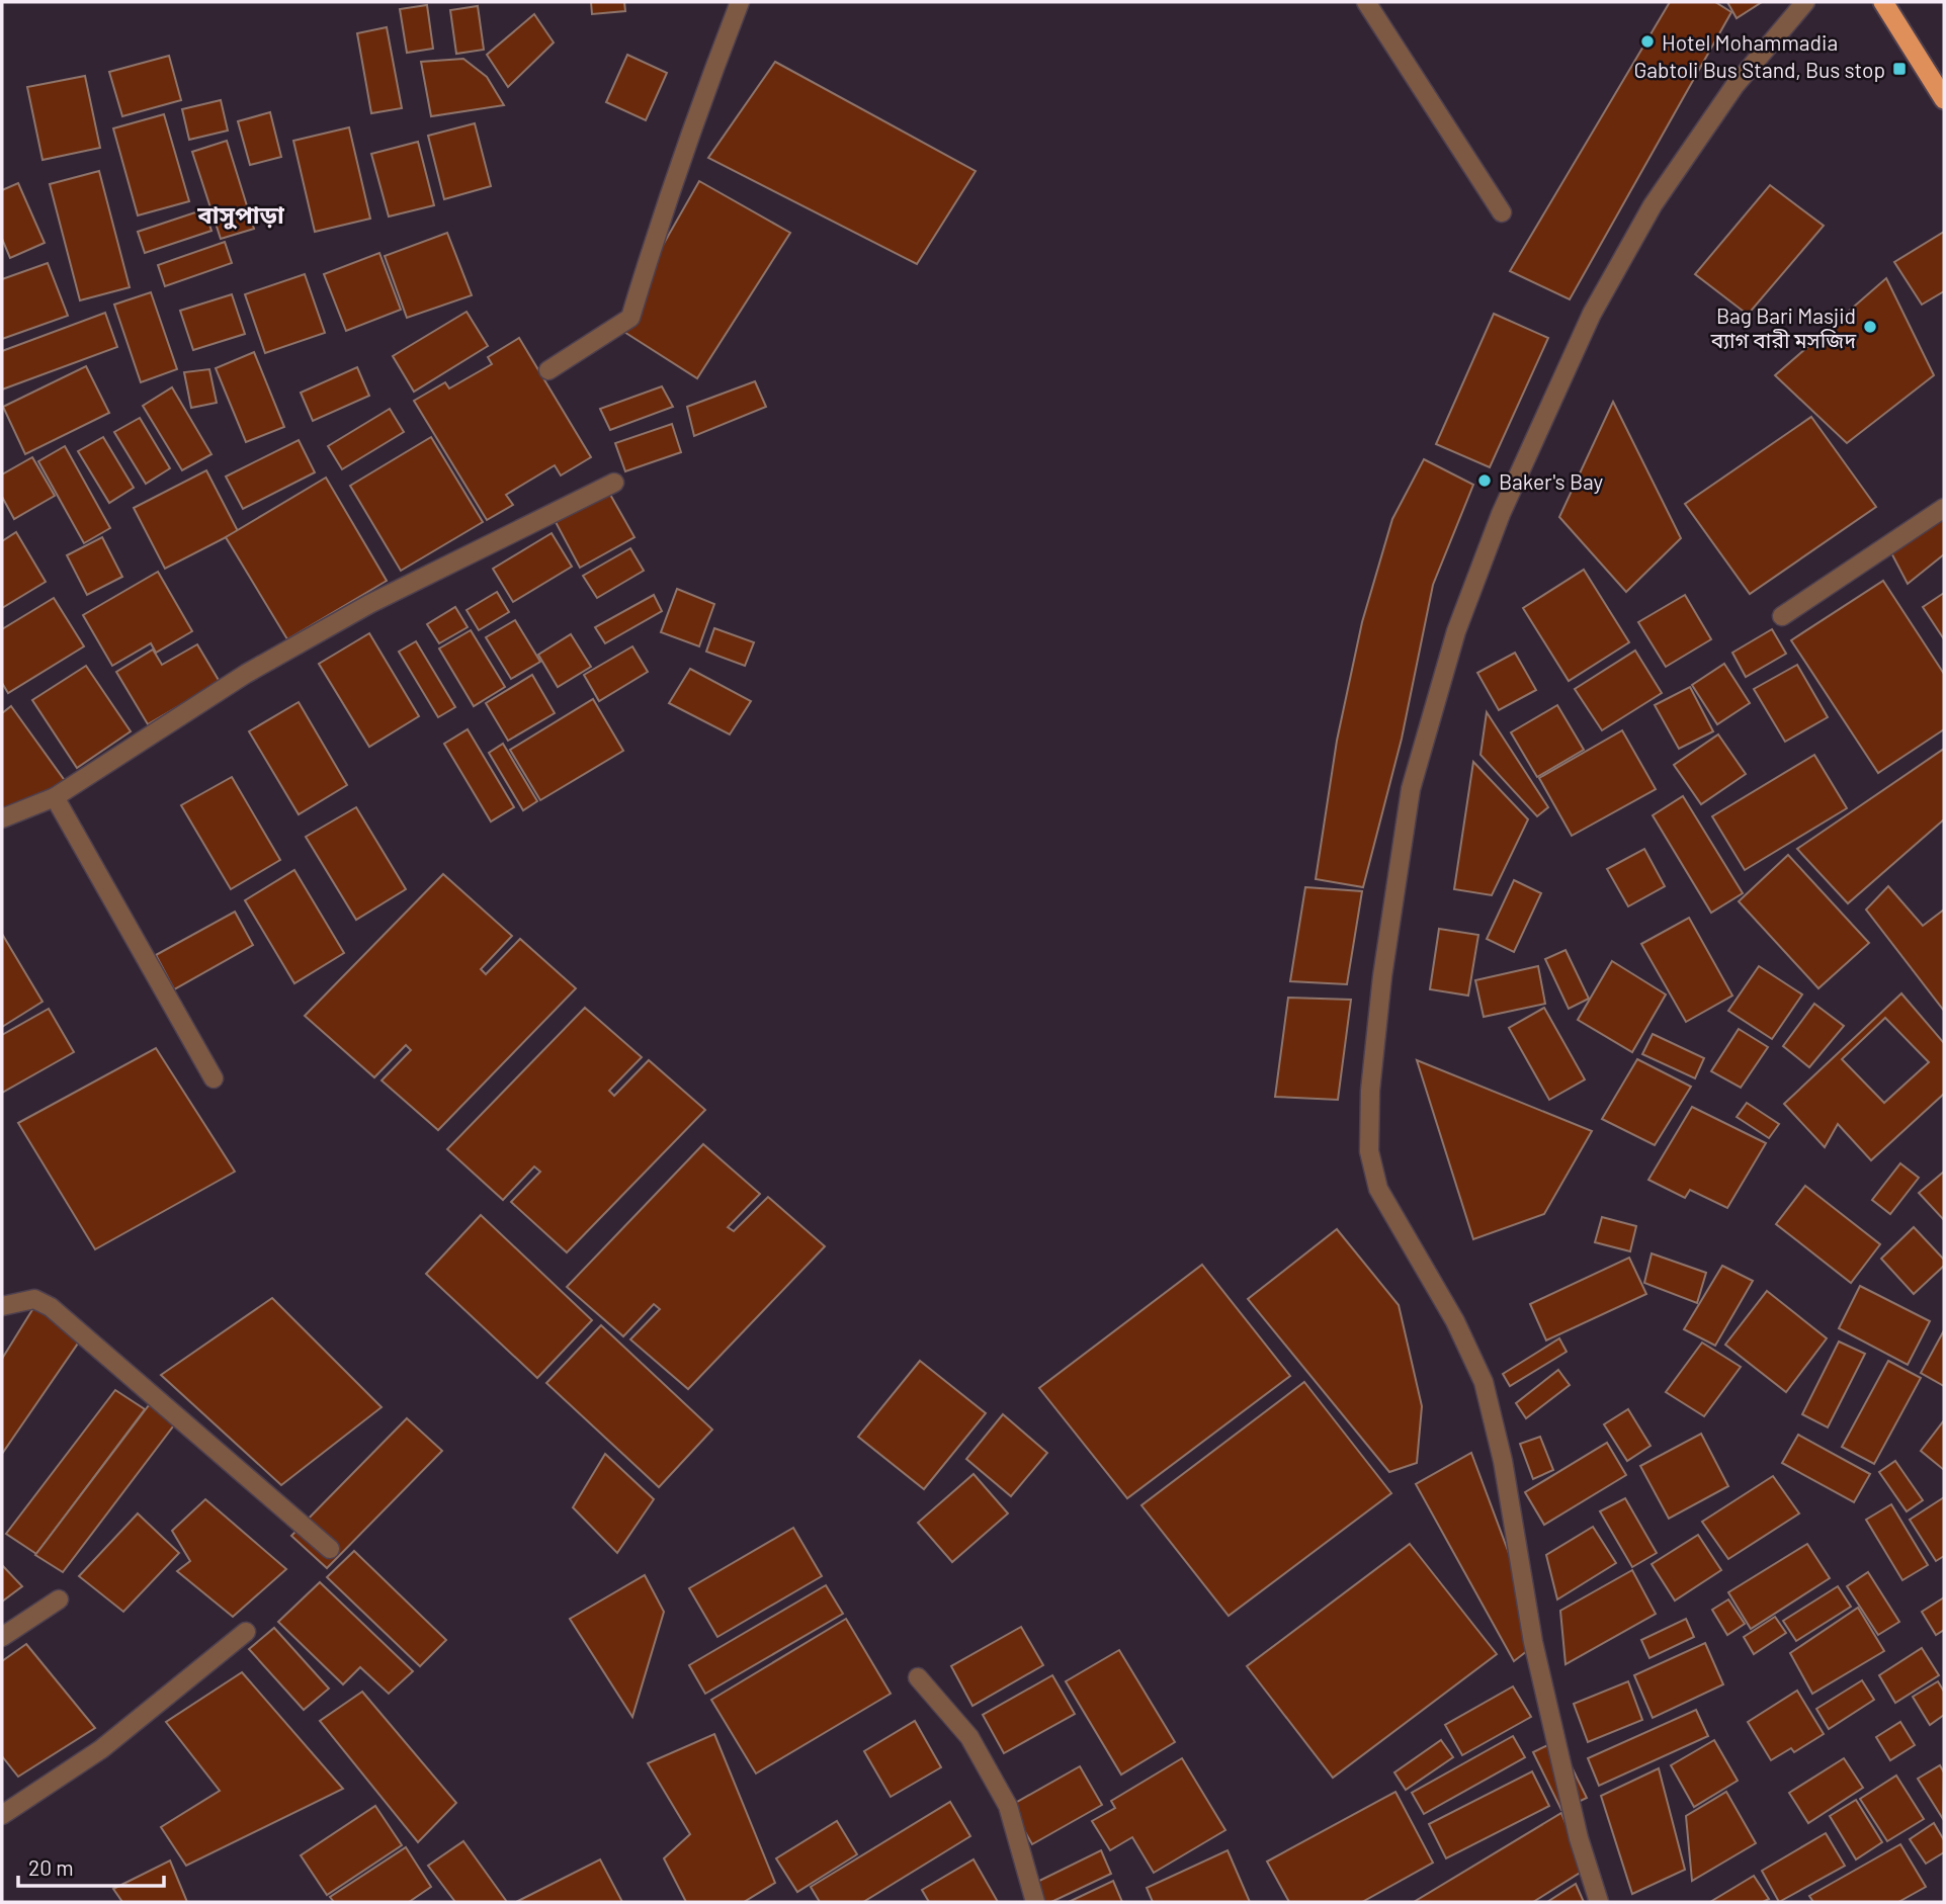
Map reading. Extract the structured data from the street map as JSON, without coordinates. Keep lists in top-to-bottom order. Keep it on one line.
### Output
{"districts":["বাসুপাড়া"],"places":{"other":["Hotel Mohammadia","Bag Bari Masjid ব্যাগ বারী মসজিদ","Baker's Bay"],"transit":["Gabtoli Bus Stand, Bus stop"]},"scale_bar":"20 m"}
